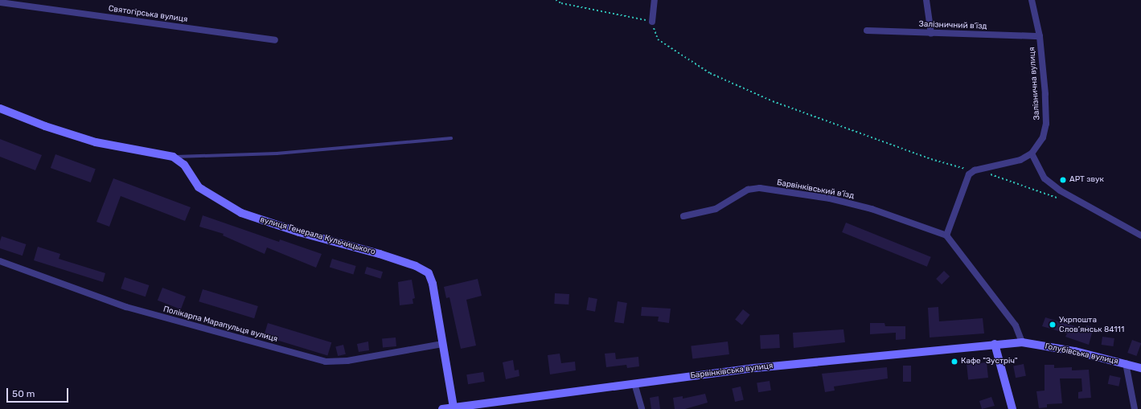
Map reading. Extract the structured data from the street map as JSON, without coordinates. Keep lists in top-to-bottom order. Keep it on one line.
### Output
{"streets":{"street":["Святогірська вулиця","Залізничний в’їзд","Залізнична вулиця","Барвінківський в’їзд","вулиця Генерала Кульчицького","Полікарпа Марапульця вулиця","Голубівська вулиця","Барвінківська вулиця"]},"crossings":[["Залізничний в’їзд","Залізнична вулиця"],["Залізнична вулиця","Барвінківський в’їзд"],["вулиця Генерала Кульчицького","Полікарпа Марапульця вулиця"],["вулиця Генерала Кульчицького","Барвінківська вулиця"],["Голубівська вулиця","Барвінківська вулиця"]],"places":["АРТ звук","Укрпошта Слов’янськ 84111","Кафе \"Зустріч\""],"scale_bar":"50 m"}
